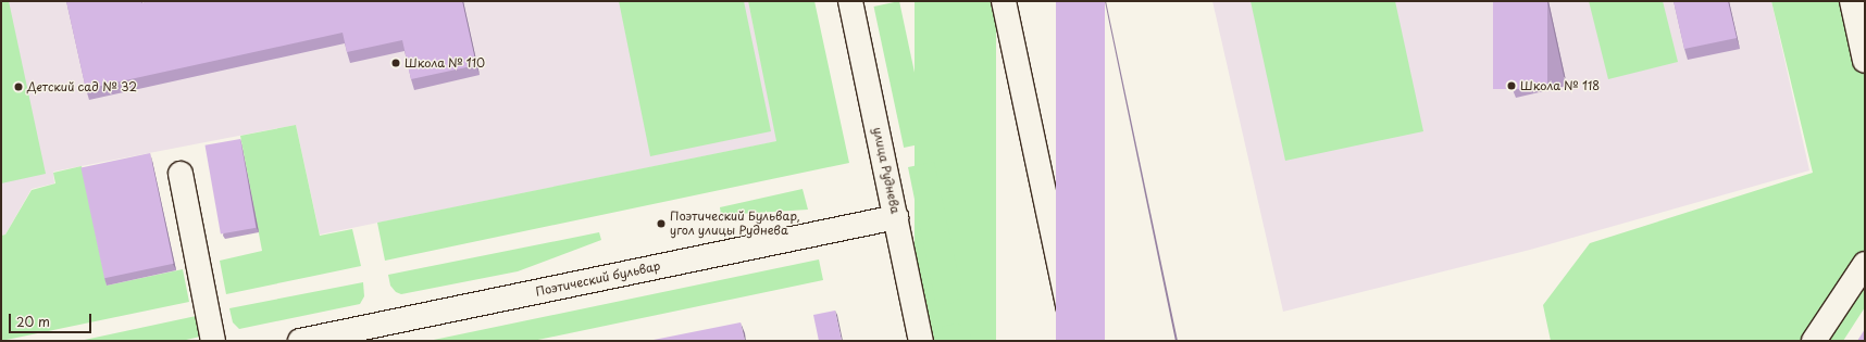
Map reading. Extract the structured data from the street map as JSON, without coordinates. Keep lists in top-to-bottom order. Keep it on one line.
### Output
{"streets":{"street":["улица Руднева","Поэтический бульвар"]},"crossings":[["улица Руднева","Поэтический бульвар"]],"places":["Школа № 110","Школа № 118","Детский сад № 32","Поэтический Бульвар, угол улицы Руднева"],"scale_bar":"20 m"}
